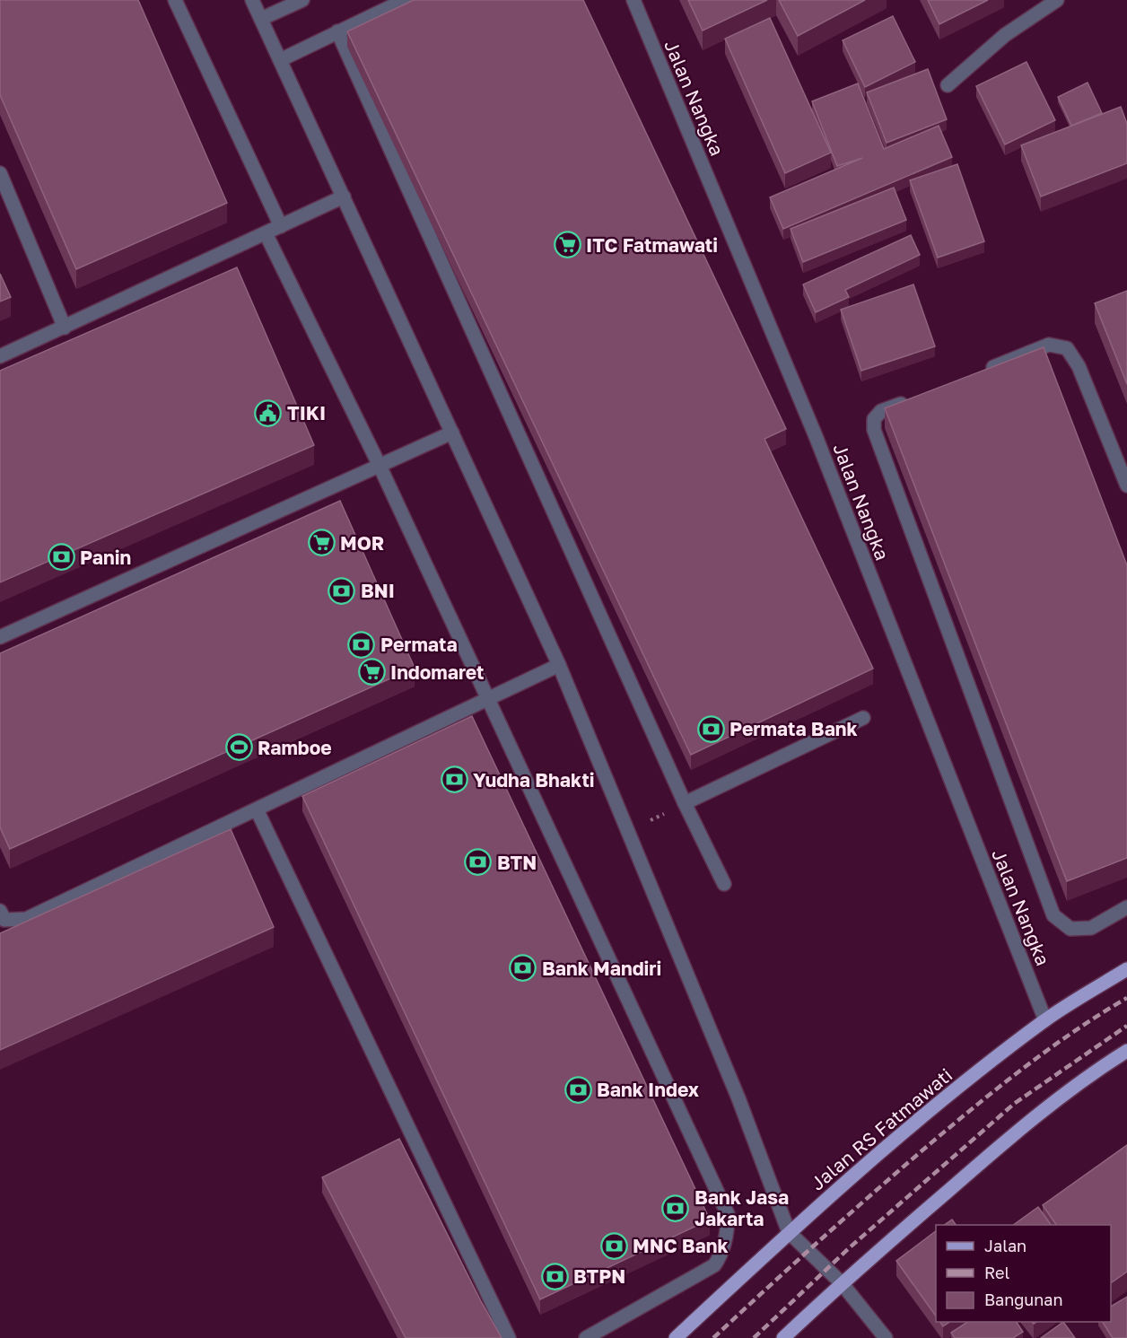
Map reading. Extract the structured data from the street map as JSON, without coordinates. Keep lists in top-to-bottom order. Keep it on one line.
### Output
{"streets":{"main road":["Jalan RS Fatmawati"],"street":["Jalan Nangka"]},"crossings":[["Jalan Nangka","Jalan RS Fatmawati"]],"places":{"supermarket":["ITC Fatmawati","MOR","Indomaret"],"public building":["TIKI"],"bank":["Panin","BNI","Permata","Permata Bank","Yudha Bhakti","BTN","Bank Mandiri","Bank Index","Bank Jasa Jakarta","MNC Bank","BTPN"],"sports":["Ramboe"]},"legend":["Jalan","Rel","Bangunan"]}
